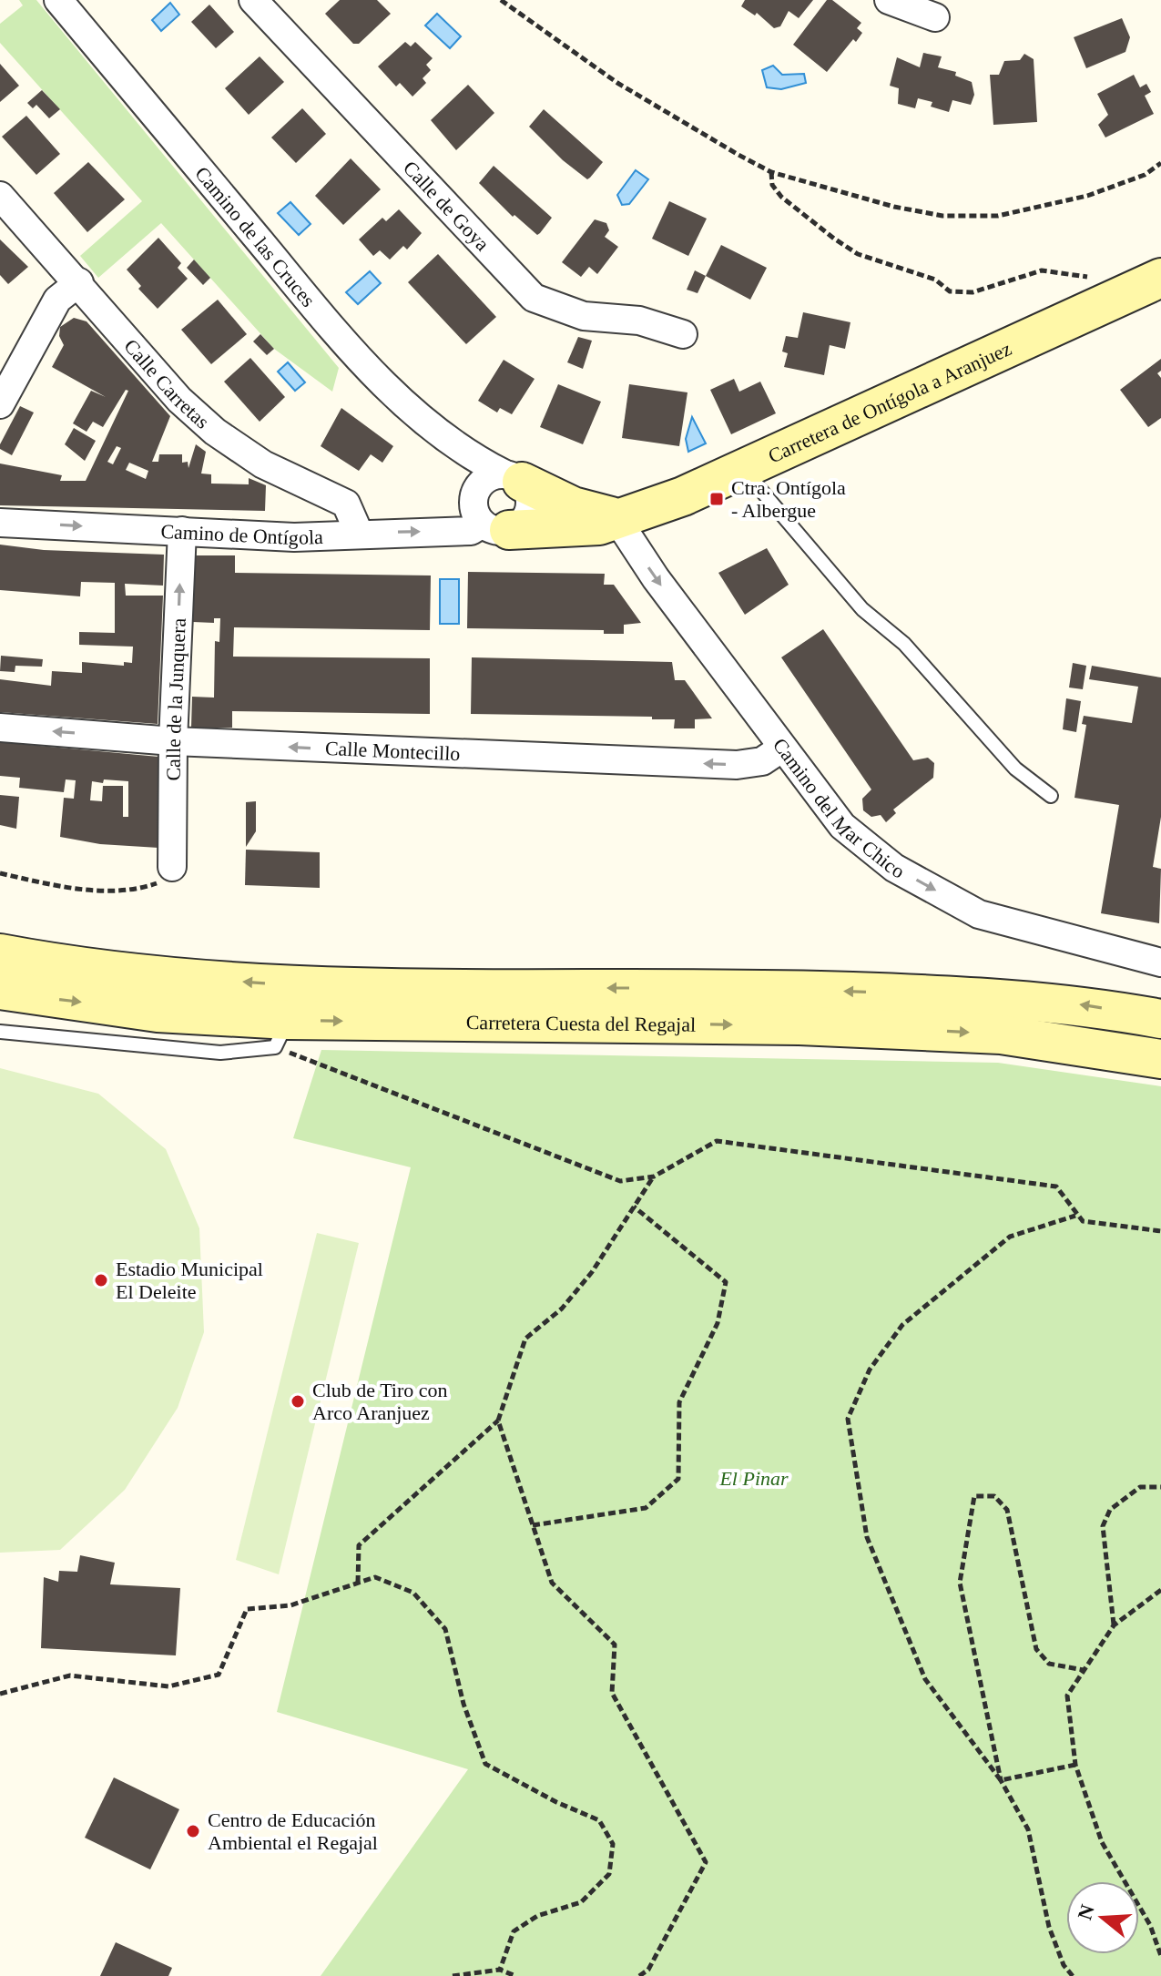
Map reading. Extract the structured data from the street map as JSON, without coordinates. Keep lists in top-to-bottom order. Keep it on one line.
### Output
{"streets":{"main road":["Carretera de Ontígola a Aranjuez","Carretera Cuesta del Regajal"],"street":["Calle de Goya","Camino de las Cruces","Calle Carretas","Camino de Ontígola","Calle de la Junquera","Calle Montecillo","Camino del Mar Chico"]},"crossings":[["Camino de las Cruces","Carretera de Ontígola a Aranjuez"],["Camino de las Cruces","Camino de Ontígola"],["Calle Carretas","Camino de Ontígola"],["Carretera de Ontígola a Aranjuez","Camino de Ontígola"],["Carretera de Ontígola a Aranjuez","Camino del Mar Chico"],["Camino de Ontígola","Calle de la Junquera"],["Calle de la Junquera","Calle Montecillo"],["Calle Montecillo","Camino del Mar Chico"]],"one_way":["Camino de Ontígola","Calle de la Junquera","Calle Montecillo","Camino del Mar Chico"],"parks":["El Pinar"],"places":{"transit":["Ctra. Ontígola - Albergue"],"other":["Estadio Municipal El Deleite","Club de Tiro con Arco Aranjuez","Centro de Educación Ambiental el Regajal"]},"north":"left"}
